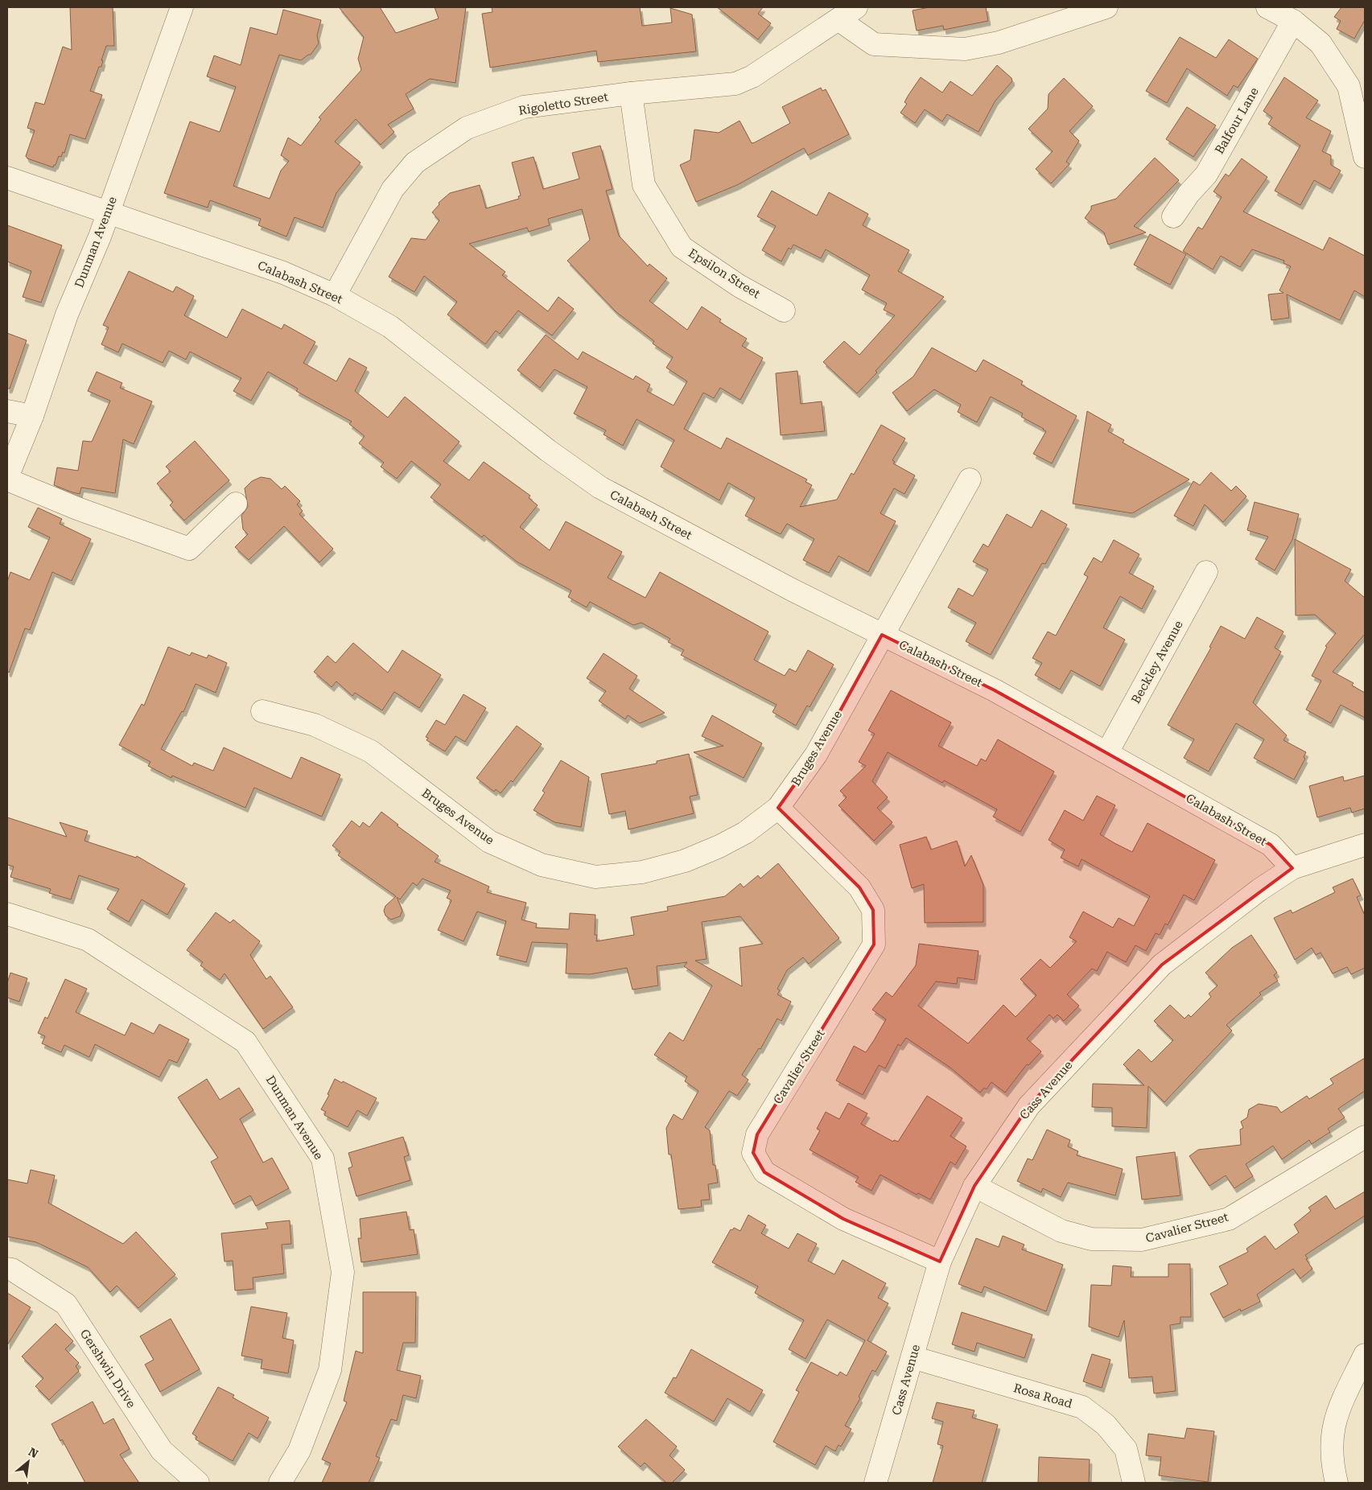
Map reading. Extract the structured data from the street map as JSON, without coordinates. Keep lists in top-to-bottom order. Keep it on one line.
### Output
{"streets":{"street":["Rigoletto Street","Balfour Lane","Dunman Avenue","Epsilon Street","Calabash Street","Beckley Avenue","Bruges Avenue","Cavalier Street","Cass Avenue","Gershwin Drive","Rosa Road"]},"crossings":[["Rigoletto Street","Epsilon Street"],["Rigoletto Street","Calabash Street"],["Dunman Avenue","Calabash Street"],["Calabash Street","Beckley Avenue"],["Calabash Street","Bruges Avenue"],["Calabash Street","Cass Avenue"],["Bruges Avenue","Cavalier Street"],["Cavalier Street","Cass Avenue"],["Cass Avenue","Rosa Road"]],"north":"top right"}
